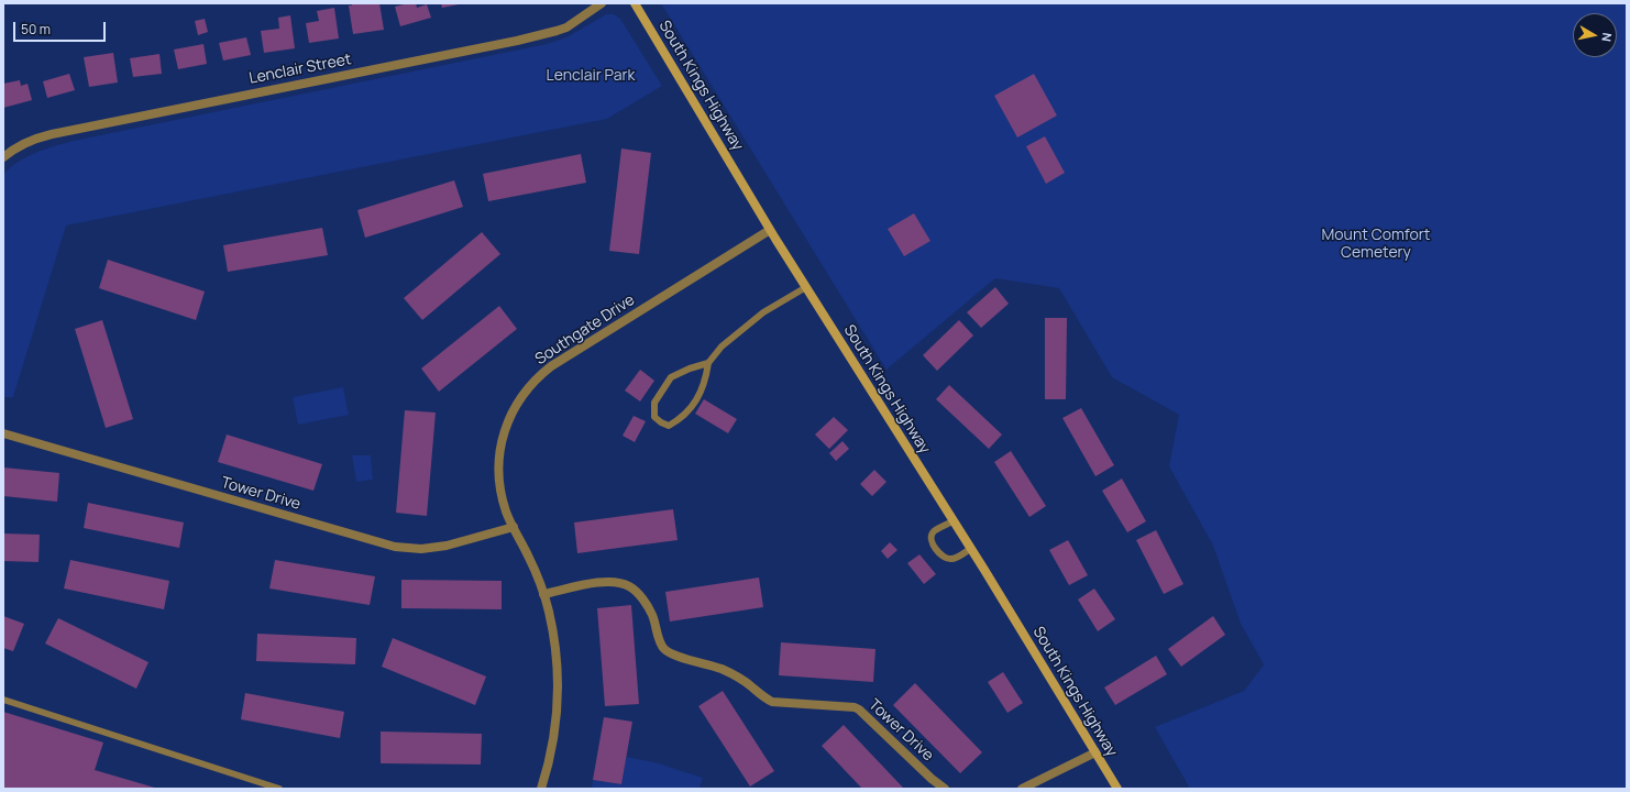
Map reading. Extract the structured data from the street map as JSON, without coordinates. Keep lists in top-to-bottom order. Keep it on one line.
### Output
{"streets":{"main road":["South Kings Highway"],"street":["Lenclair Street","Southgate Drive","Tower Drive"]},"crossings":[["South Kings Highway","Southgate Drive"],["Southgate Drive","Tower Drive"]],"parks":["Lenclair Park","Mount Comfort Cemetery"],"scale_bar":"50 m","north":"right"}
